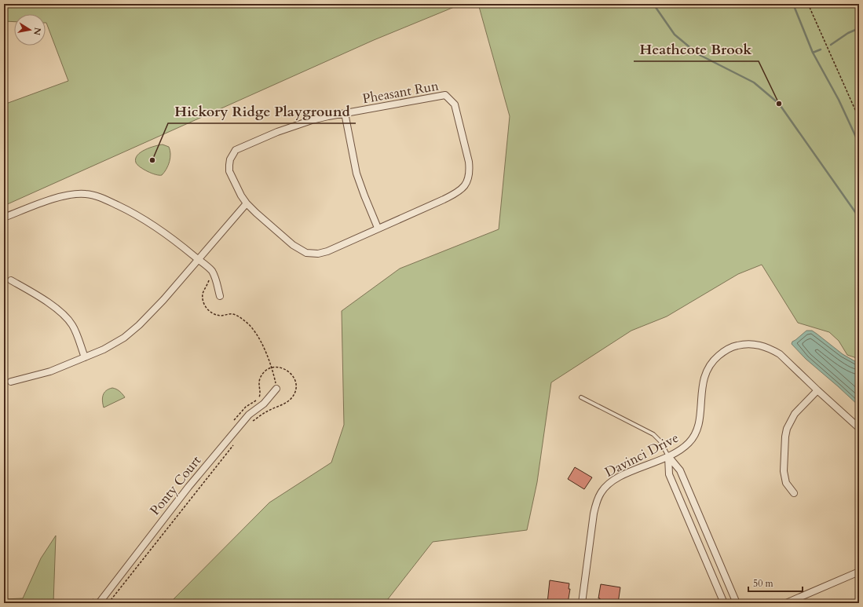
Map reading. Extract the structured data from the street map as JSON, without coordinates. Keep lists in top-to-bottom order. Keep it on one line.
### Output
{"streets":{"street":["Pheasant Run","Davinci Drive","Ponty Court"]},"places":["Heathcote Brook","Hickory Ridge Playground"],"scale_bar":"50 m","north":"right"}
